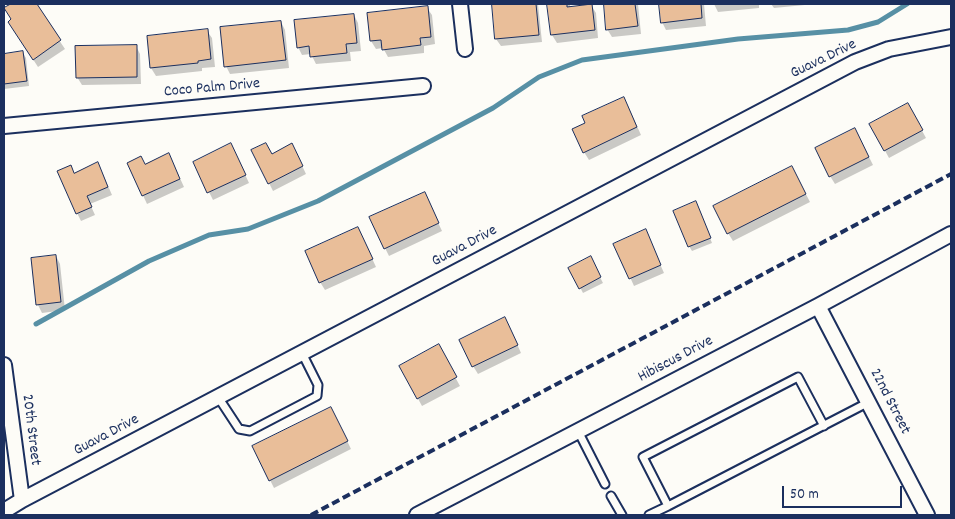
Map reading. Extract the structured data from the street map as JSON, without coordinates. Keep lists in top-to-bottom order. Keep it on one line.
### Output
{"streets":{"street":["Guava Drive","Coco Palm Drive","Hibiscus Drive","22nd Street","20th Street"]},"crossings":[["Guava Drive","20th Street"],["Hibiscus Drive","22nd Street"]],"scale_bar":"50 m"}
